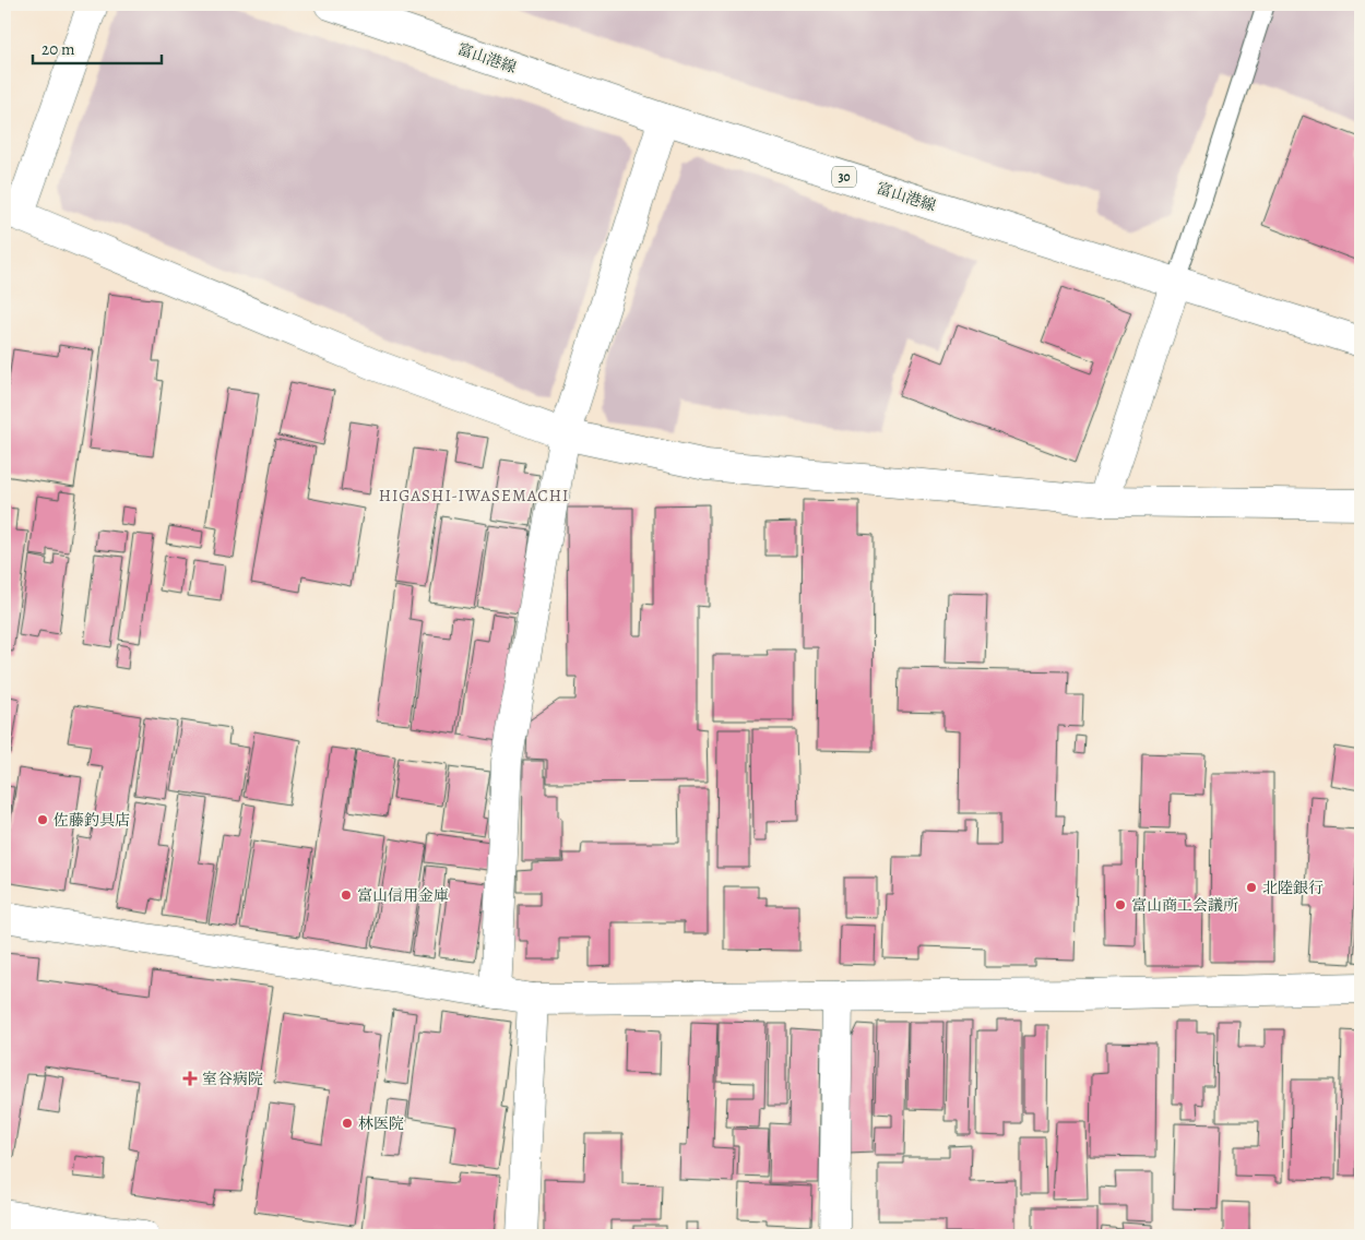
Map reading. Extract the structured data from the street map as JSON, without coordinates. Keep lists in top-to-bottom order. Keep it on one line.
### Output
{"streets":{"street":["富山港線","30"]},"districts":["HIGASHI-IWASEMACHI"],"places":{"other":["佐藤釣具店","北陸銀行","富山信用金庫","富山商工会議所","林医院"],"health":["室谷病院"]},"scale_bar":"20 m"}
